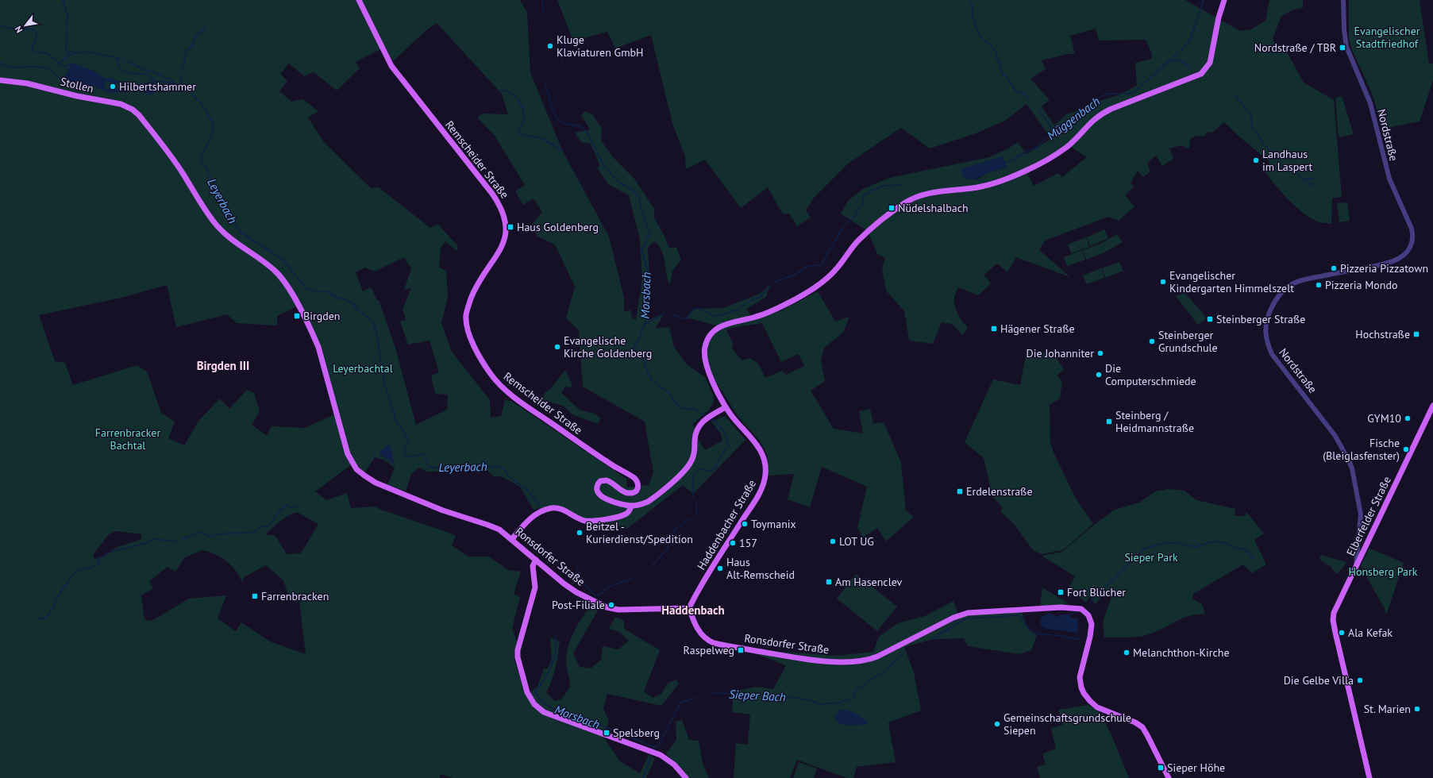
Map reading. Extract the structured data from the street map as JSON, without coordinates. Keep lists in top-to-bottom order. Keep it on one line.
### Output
{"streets":{"main road":["Stollen","Remscheider Straße","Elberfelder Straße","Haddenbacher Straße","Ronsdorfer Straße"],"street":["Nordstraße"]},"crossings":[["Stollen","Ronsdorfer Straße"],["Nordstraße","Elberfelder Straße"],["Haddenbacher Straße","Ronsdorfer Straße"]],"districts":["Birgden III","Haddenbach"],"water":["Müggenbach","Leyerbach","Morsbach","Sieper Bach"],"parks":["Evangelischer Stadtfriedhof","Leyerbachtal","Farrenbracker Bachtal","Sieper Park","Honsberg Park"],"places":{"other":["Kluge Klaviaturen GmbH","Hilbertshammer","Landhaus im Laspert","Pizzeria Pizzatown","Evangelischer Kindergarten Himmelszelt","Pizzeria Mondo","Steinberger Grundschule","Evangelische Kirche Goldenberg","Die Johanniter","Die Computerschmiede","GYM10","Fische (Bleiglasfenster)","Toymanix","Beitzel - Kurierdienst/Spedition","LOT UG","157","Haus Alt-Remscheid","Post-Filiale","Ala Kefak","Melanchthon-Kirche","Die Gelbe Villa","St. Marien","Gemeinschaftsgrundschule Siepen"],"transit":["Nordstraße / TBR","Nüdelshalbach","Haus Goldenberg","Birgden","Steinberger Straße","Hägener Straße","Hochstraße","Steinberg / Heidmannstraße","Erdelenstraße","Am Hasenclev","Fort Blücher","Farrenbracken","Raspelweg","Spelsberg","Sieper Höhe"]},"north":"bottom left"}
